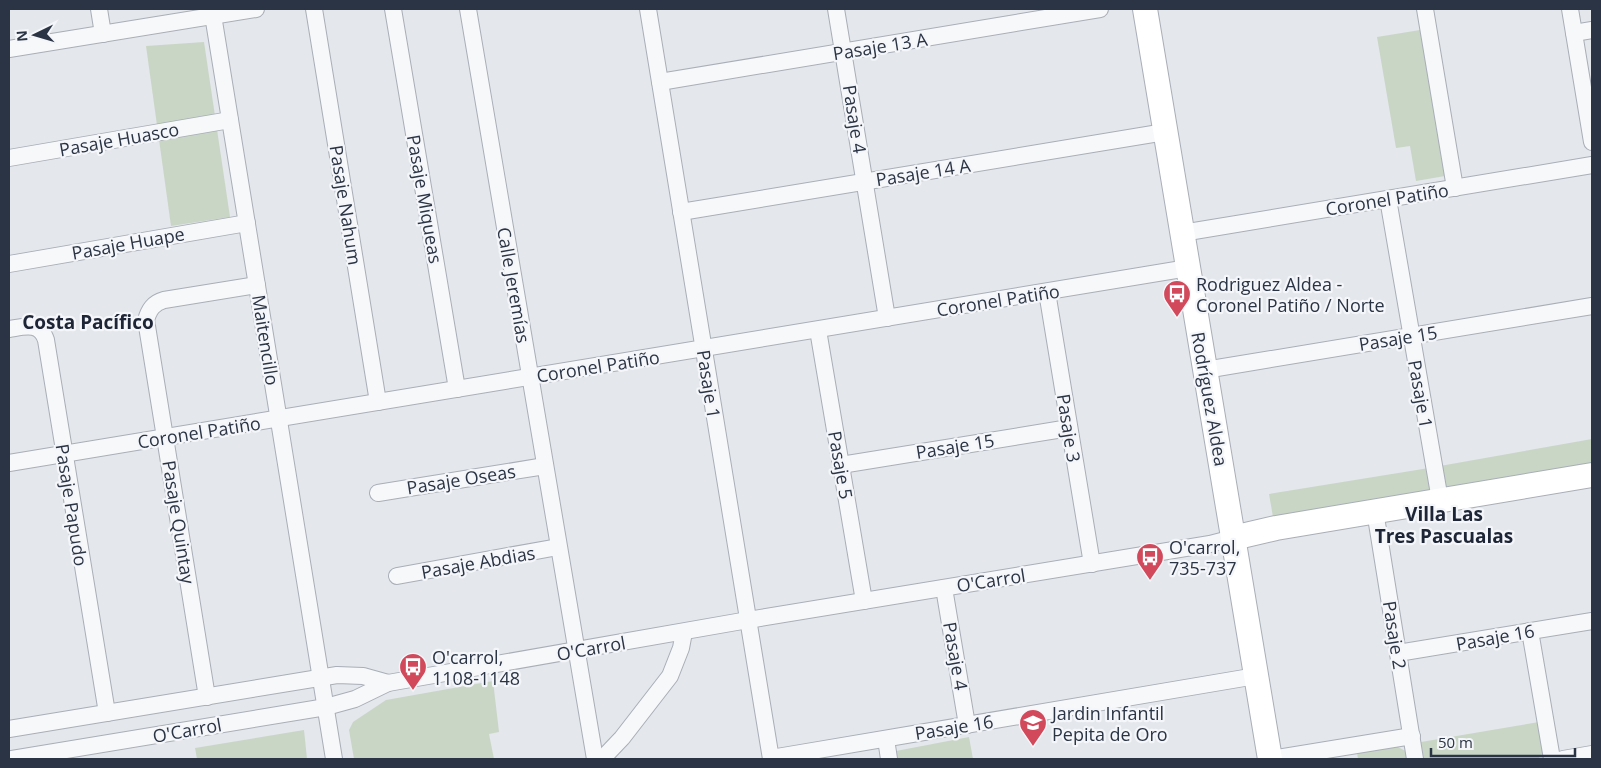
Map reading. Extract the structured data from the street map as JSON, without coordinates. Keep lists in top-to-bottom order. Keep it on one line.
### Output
{"streets":{"main road":["Rodríguez Aldea","O'Carrol"],"street":["Pasaje 13 A","Pasaje 4","Pasaje Huasco","Pasaje 14 A","Pasaje Miqueas","Coronel Patiño","Pasaje Nahum","Pasaje Huape","Calle Jeremías","Pasaje 15","Maitencillo","Pasaje 1","Pasaje 3","Pasaje 5","Pasaje Oseas","Pasaje Papudo","Pasaje Quintay","Pasaje Abdias","Pasaje 2","Pasaje 16"]},"crossings":[["Pasaje 13 A","Pasaje 4"],["Pasaje 13 A","Pasaje 1"],["Pasaje 4","Pasaje 14 A"],["Pasaje 4","Coronel Patiño"],["Pasaje 4","O'Carrol"],["Pasaje 4","Pasaje 16"],["Pasaje Huasco","Maitencillo"],["Pasaje 14 A","Pasaje 1"],["Pasaje 14 A","Rodríguez Aldea"],["Pasaje Miqueas","Coronel Patiño"],["Coronel Patiño","Pasaje Nahum"],["Coronel Patiño","Calle Jeremías"],["Coronel Patiño","Maitencillo"],["Coronel Patiño","Pasaje 1"],["Coronel Patiño","Rodríguez Aldea"],["Coronel Patiño","Pasaje 3"],["Coronel Patiño","Pasaje 5"],["Coronel Patiño","Pasaje Papudo"],["Coronel Patiño","Pasaje Quintay"],["Pasaje Huape","Maitencillo"],["Calle Jeremías","Pasaje Oseas"],["Calle Jeremías","Pasaje Abdias"],["Calle Jeremías","O'Carrol"],["Pasaje 15","Pasaje 1"],["Pasaje 15","Rodríguez Aldea"],["Pasaje 15","Pasaje 3"],["Pasaje 15","Pasaje 5"],["Maitencillo","Pasaje Quintay"],["Maitencillo","O'Carrol"],["Pasaje 1","O'Carrol"],["Pasaje 1","Pasaje 16"],["Rodríguez Aldea","O'Carrol"],["Rodríguez Aldea","Pasaje 16"],["Pasaje 3","O'Carrol"],["Pasaje 5","O'Carrol"],["Pasaje Papudo","O'Carrol"],["Pasaje Quintay","O'Carrol"],["O'Carrol","Pasaje 2"],["Pasaje 2","Pasaje 16"]],"districts":["Costa Pacífico","Villa Las Tres Pascualas"],"places":{"bus stop":["Rodriguez Aldea - Coronel Patiño / Norte","O'carrol, 735-737","O'carrol, 1108-1148"],"school or university":["Jardin Infantil Pepita de Oro"]},"scale_bar":"50 m","north":"left"}
